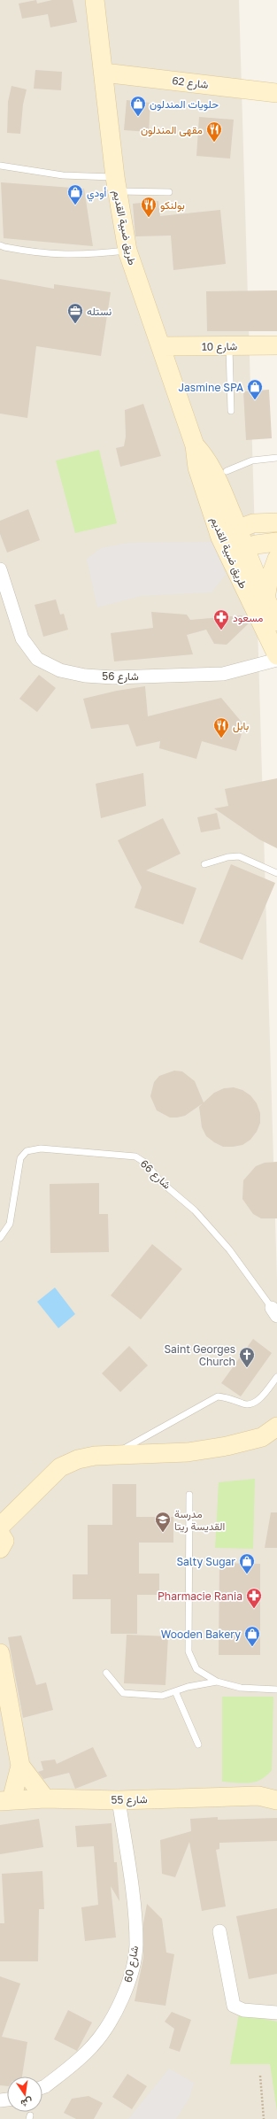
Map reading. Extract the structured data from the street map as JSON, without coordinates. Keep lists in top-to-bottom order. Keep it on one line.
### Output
{"streets":{"street":["شارع 62","طريق ضبية القديم","شارع 10","شارع 56","شارع 55","شارع 60"],"lane":["شارع 66"]},"crossings":[["شارع 62","طريق ضبية القديم"],["طريق ضبية القديم","شارع 10"],["شارع 55","شارع 60"]],"places":{"shop":["حلويات المندلون","أودي","Jasmine SPA","Salty Sugar","Wooden Bakery"],"restaurant":["مقهى المندلون","بولنكو","بابل"],"office":["نستله"],"pharmacy":["مسعود","Pharmacie Rania"],"church":["Saint Georges Church"],"school or university":["مدرسة القديسة ريتا"]},"north":"bottom"}
